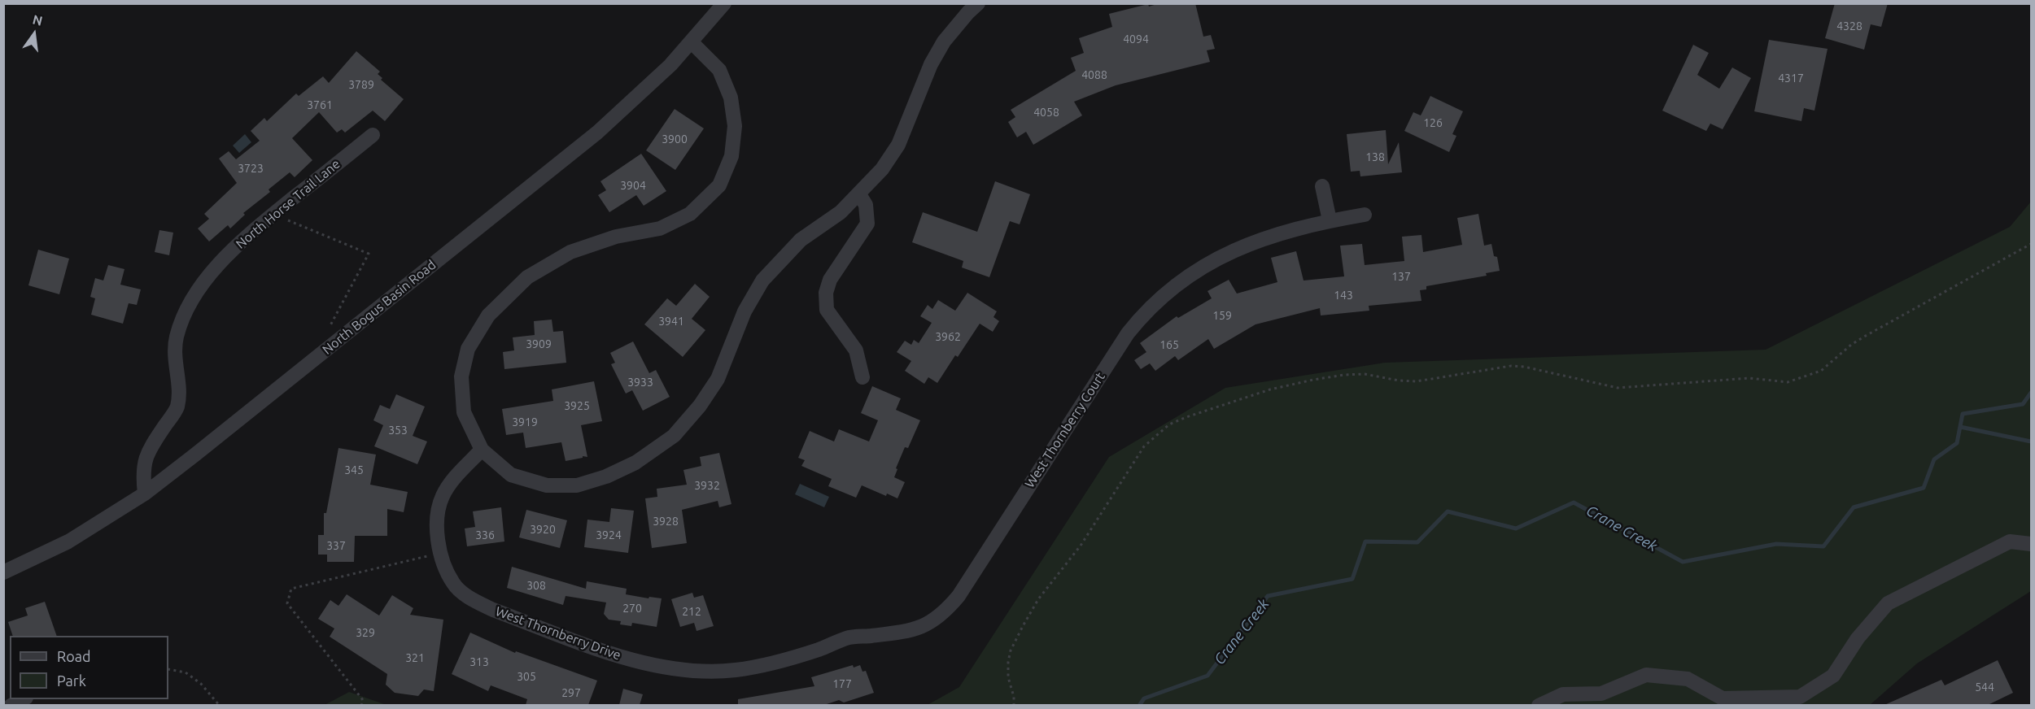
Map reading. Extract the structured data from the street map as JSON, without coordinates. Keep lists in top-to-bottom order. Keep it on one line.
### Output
{"streets":{"street":["North Horse Trail Lane","North Bogus Basin Road","West Thornberry Court","West Thornberry Drive"]},"crossings":[["North Horse Trail Lane","North Bogus Basin Road"],["West Thornberry Court","West Thornberry Drive"]],"water":["Crane Creek"],"house_numbers":["4328","4094","4088","4317","3789","3761","4058","126","3900","138","3723","3904","137","143","159","3941","3962","3909","165","3933","3925","3919","353","345","3932","3928","3920","336","3924","337","308","270","212","329","321","313","305","177","544","297"],"legend":["Road","Park"],"north":"top"}
